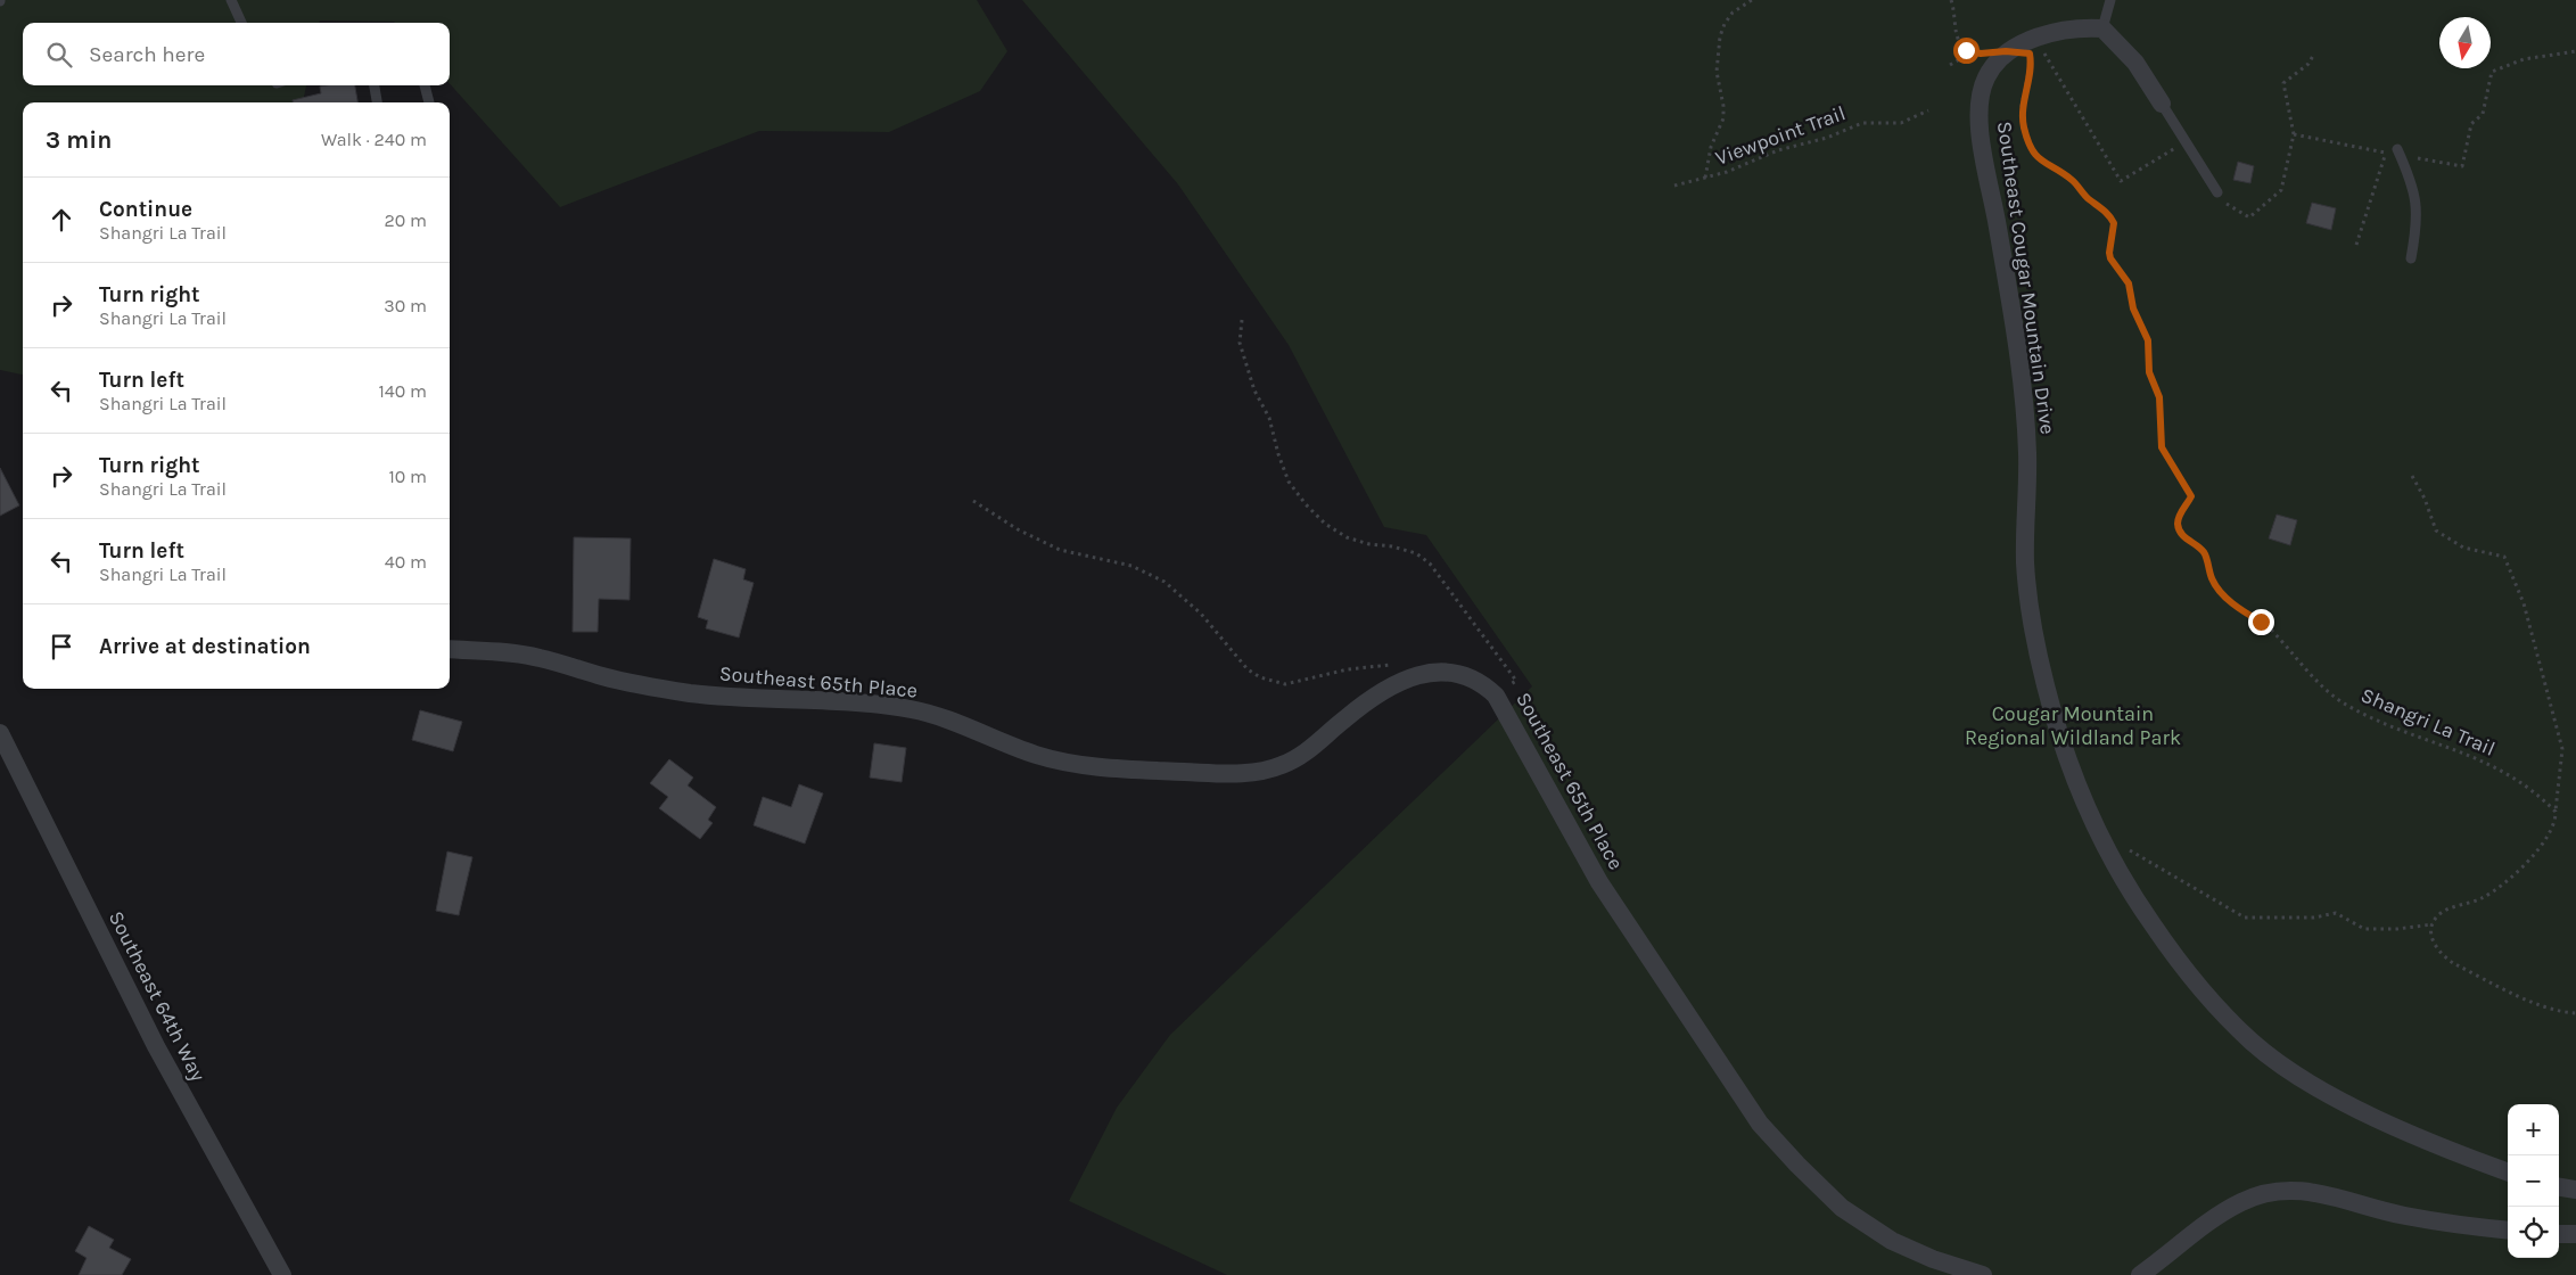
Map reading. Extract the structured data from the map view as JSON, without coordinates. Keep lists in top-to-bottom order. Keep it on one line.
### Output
{"streets":{"street":["Southeast Cougar Mountain Drive","Southeast 65th Place","Southeast 64th Way"],"path":["Viewpoint Trail","Shangri La Trail"]},"crossings":[["Southeast Cougar Mountain Drive","Shangri La Trail"]],"parks":["Cougar Mountain Regional Wildland Park"],"north":"bottom","page":{"search":"Search here","heading":["3 min","Walk · 240 m"],"list":[["Continue","Shangri La Trail","20 m"],["Turn right","Shangri La Trail","30 m"],["Turn left","Shangri La Trail","140 m"],["Turn right","Shangri La Trail","10 m"],["Turn left","Shangri La Trail","40 m"],"Arrive at destination"],"map_buttons":["+","−"]}}
